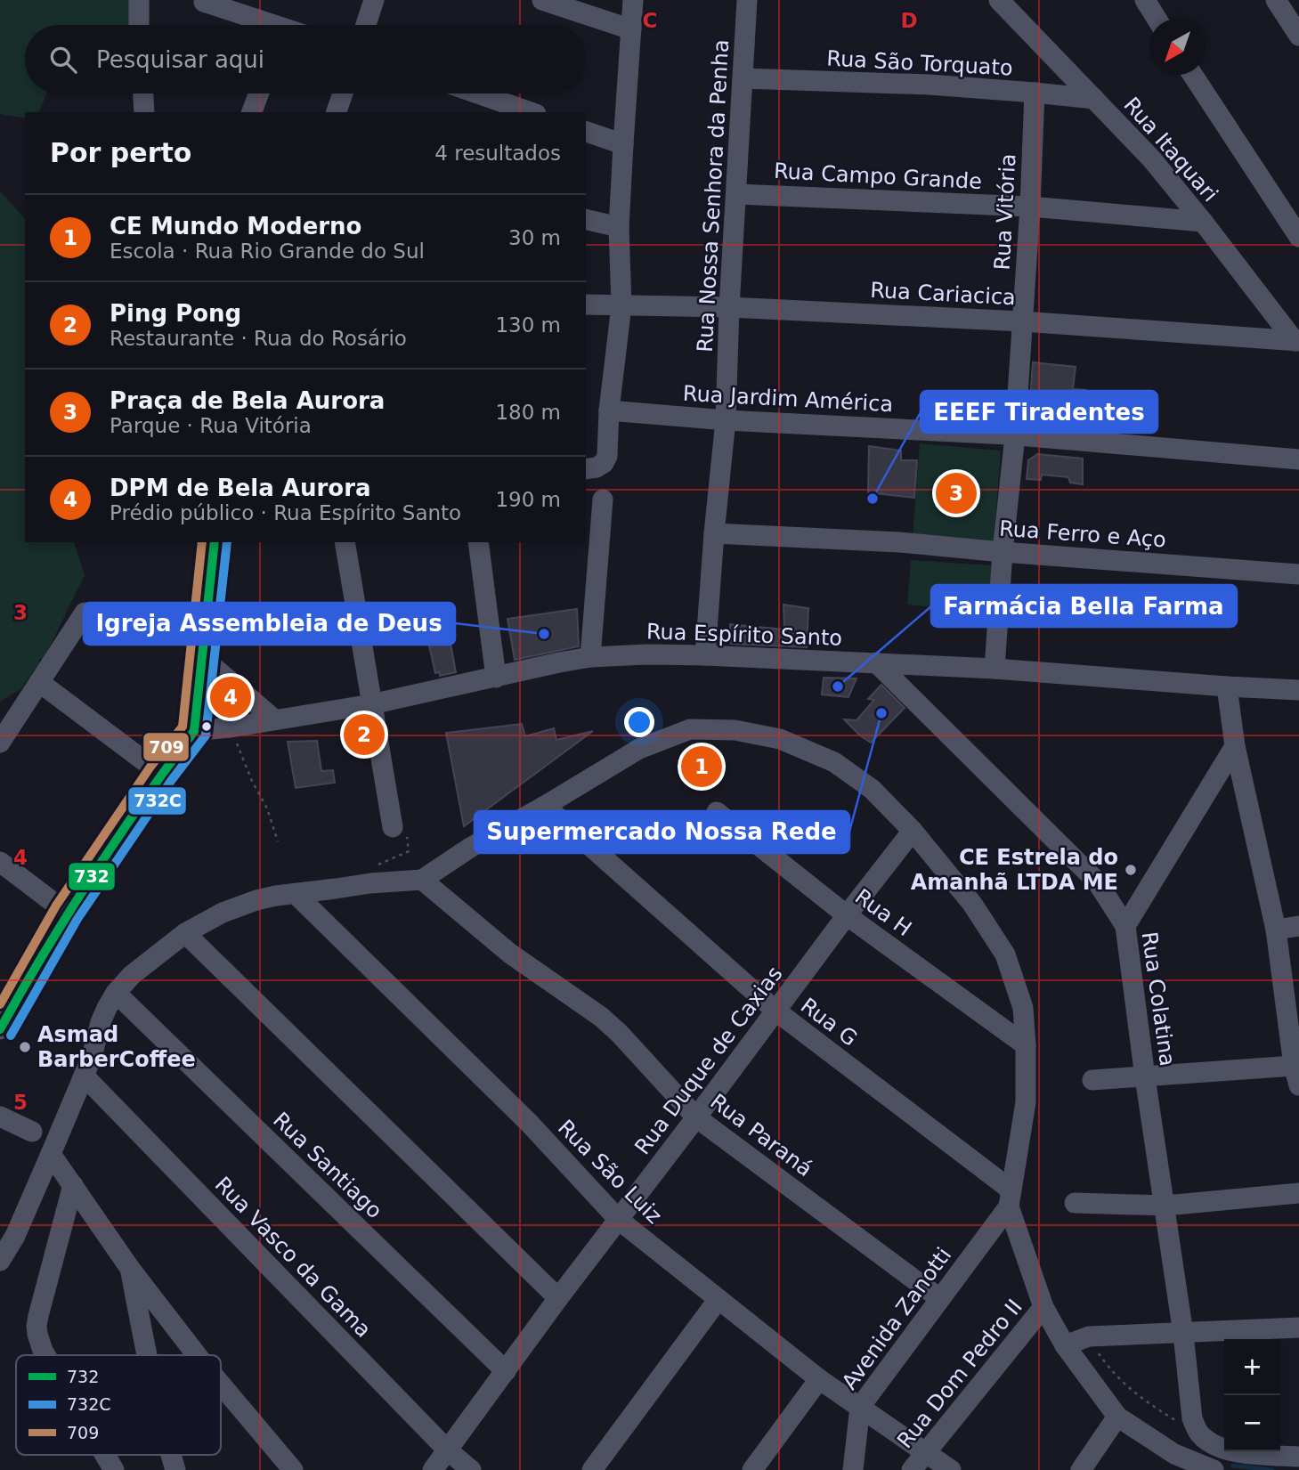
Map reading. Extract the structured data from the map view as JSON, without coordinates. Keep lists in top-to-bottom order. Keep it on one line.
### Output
{"streets":{"street":["Rua São Torquato","Rua Itaquari","Rua Campo Grande","Rua Nossa Senhora da Penha","Rua Vitória","Rua Cariacica","Rua Jardim América","Rua Ferro e Aço","Rua Espírito Santo","Rua H","Rua Colatina","Rua G","Rua Duque de Caxias","Rua Paraná","Rua Santiago","Rua São Luiz","Rua Vasco da Gama","Avenida Zanotti","Rua Dom Pedro II"]},"crossings":[["Rua São Torquato","Rua Itaquari"],["Rua São Torquato","Rua Nossa Senhora da Penha"],["Rua São Torquato","Rua Vitória"],["Rua Itaquari","Rua Campo Grande"],["Rua Itaquari","Rua Cariacica"],["Rua Campo Grande","Rua Nossa Senhora da Penha"],["Rua Campo Grande","Rua Vitória"],["Rua Nossa Senhora da Penha","Rua Cariacica"],["Rua Nossa Senhora da Penha","Rua Jardim América"],["Rua Nossa Senhora da Penha","Rua Ferro e Aço"],["Rua Nossa Senhora da Penha","Rua Espírito Santo"],["Rua Vitória","Rua Cariacica"],["Rua Vitória","Rua Jardim América"],["Rua Vitória","Rua Ferro e Aço"],["Rua Vitória","Rua Espírito Santo"],["Rua Espírito Santo","Rua Colatina"],["Rua H","Rua Duque de Caxias"],["Rua G","Rua Duque de Caxias"],["Rua G","Avenida Zanotti"],["Rua Duque de Caxias","Rua Paraná"],["Rua Duque de Caxias","Rua Santiago"],["Rua Duque de Caxias","Rua São Luiz"],["Rua Duque de Caxias","Rua Vasco da Gama"],["Rua Paraná","Avenida Zanotti"],["Rua São Luiz","Avenida Zanotti"],["Rua São Luiz","Rua Dom Pedro II"]],"places":["EEEF Tiradentes","Igreja Assembleia de Deus","Farmácia Bella Farma","Supermercado Nossa Rede","CE Estrela do Amanhã LTDA ME","Asmad BarberCoffee"],"lines":["transit line 732","transit line 732C","transit line 709"],"legend":["732","732C","709"],"north":"bottom left","page":{"search":"Pesquisar aqui","heading":["Por perto","4 resultados"],"list":[{"mark":"1","name":"CE Mundo Moderno","note":"Escola · Rua Rio Grande do Sul","value":"30 m"},{"mark":"2","name":"Ping Pong","note":"Restaurante · Rua do Rosário","value":"130 m"},{"mark":"3","name":"Praça de Bela Aurora","note":"Parque · Rua Vitória","value":"180 m"},{"mark":"4","name":"DPM de Bela Aurora","note":"Prédio público · Rua Espírito Santo","value":"190 m"}],"pins":["3","4","2","1"],"map_buttons":["+","−"]},"grid":{"columns":["C","D"],"rows":["3","4","5"]}}
